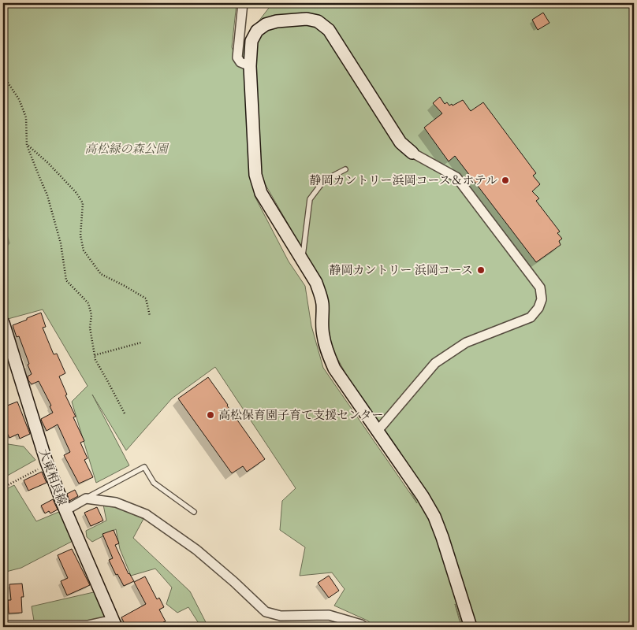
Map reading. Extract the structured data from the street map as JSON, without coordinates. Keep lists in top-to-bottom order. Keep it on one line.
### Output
{"streets":{"street":["大東相良線"]},"parks":["高松緑の森公園"],"places":["静岡カントリー浜岡コース＆ホテル","静岡カントリー 浜岡コース","高松保育園子育て支援センター"]}
